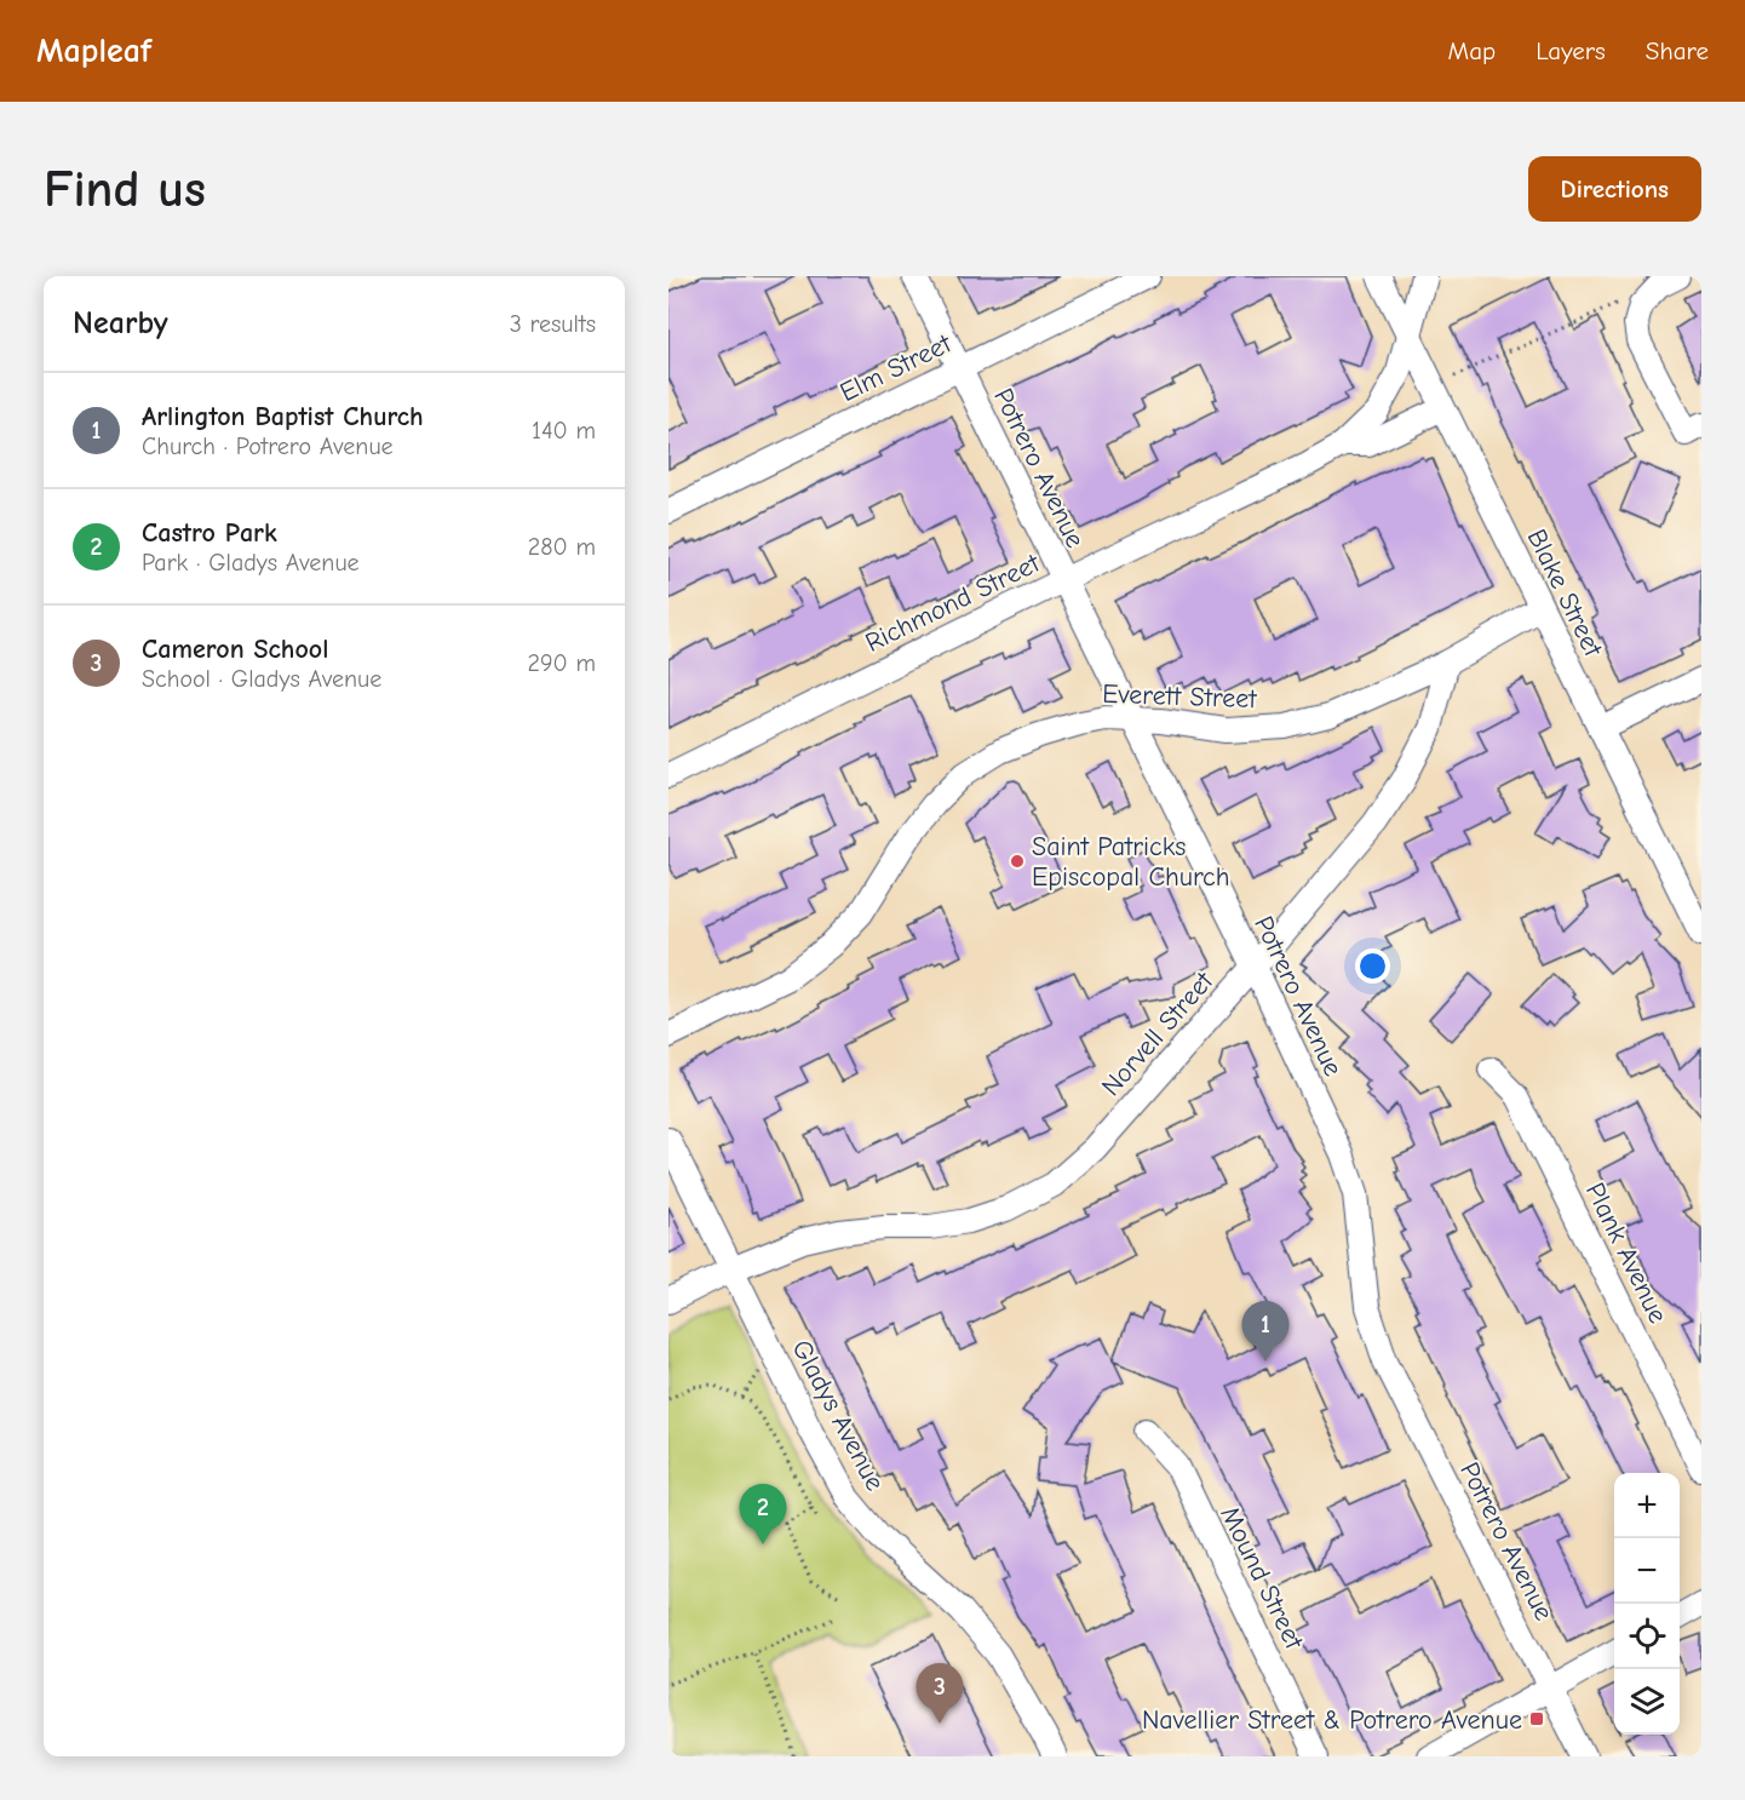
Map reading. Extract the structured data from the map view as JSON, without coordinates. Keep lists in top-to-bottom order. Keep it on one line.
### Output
{"streets":{"street":["Elm Street","Potrero Avenue","Blake Street","Richmond Street","Everett Street","Norvell Street","Plank Avenue","Gladys Avenue","Mound Street"]},"crossings":[["Elm Street","Potrero Avenue"],["Potrero Avenue","Richmond Street"],["Potrero Avenue","Everett Street"],["Potrero Avenue","Norvell Street"],["Blake Street","Richmond Street"],["Everett Street","Norvell Street"],["Norvell Street","Gladys Avenue"]],"places":{"other":["Saint Patricks Episcopal Church"],"transit":["Navellier Street & Potrero Avenue"]},"page":{"header":"Mapleaf","nav":["Map","Layers","Share"],"buttons":"Directions","title":"Find us","heading":["Nearby","3 results"],"list":[{"mark":"1","name":"Arlington Baptist Church","note":"Church · Potrero Avenue","value":"140 m"},{"mark":"2","name":"Castro Park","note":"Park · Gladys Avenue","value":"280 m"},{"mark":"3","name":"Cameron School","note":"School · Gladys Avenue","value":"290 m"}],"pins":["1","2","3"],"map_buttons":["+","−"]}}
